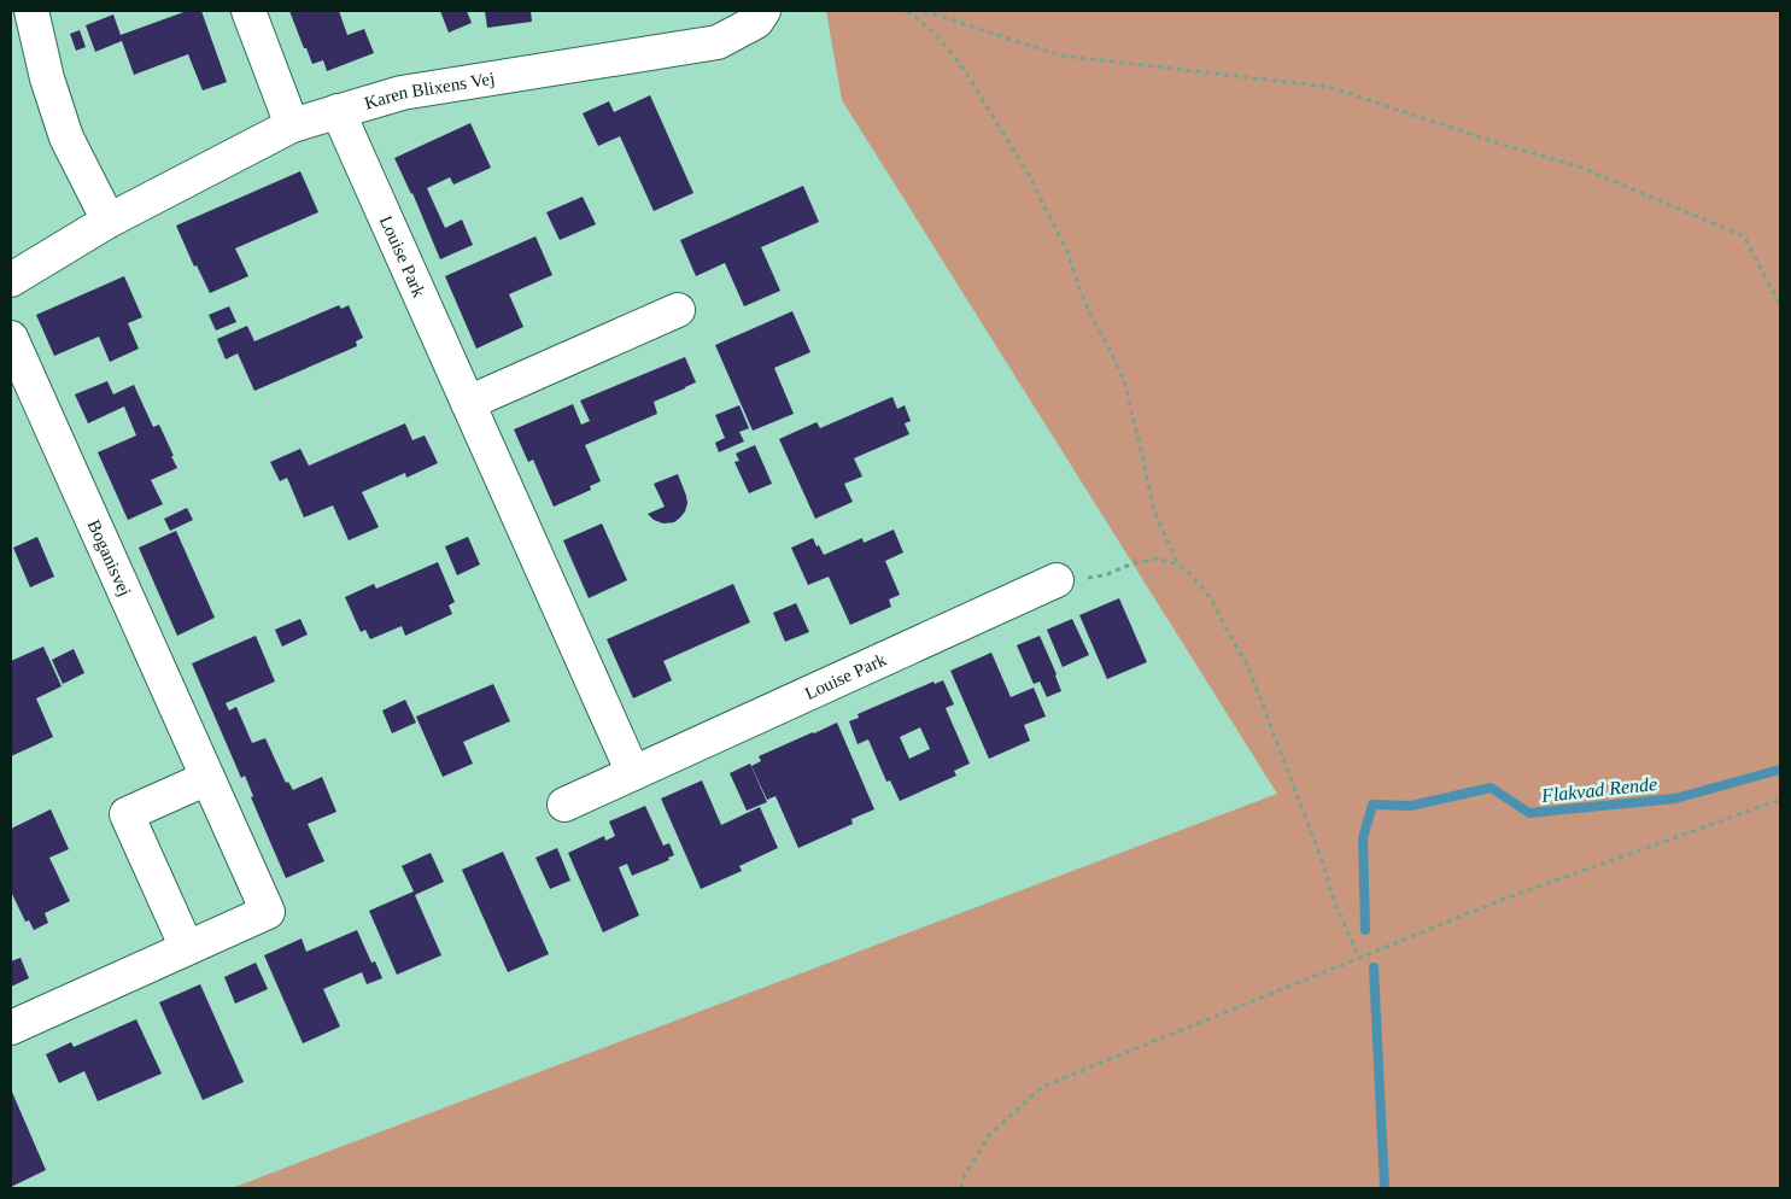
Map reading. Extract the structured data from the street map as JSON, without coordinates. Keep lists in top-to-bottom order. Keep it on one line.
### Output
{"streets":{"street":["Karen Blixens Vej","Louise Park","Boganisvej"]},"crossings":[["Karen Blixens Vej","Louise Park"]],"water":["Flakvad Rende"]}
